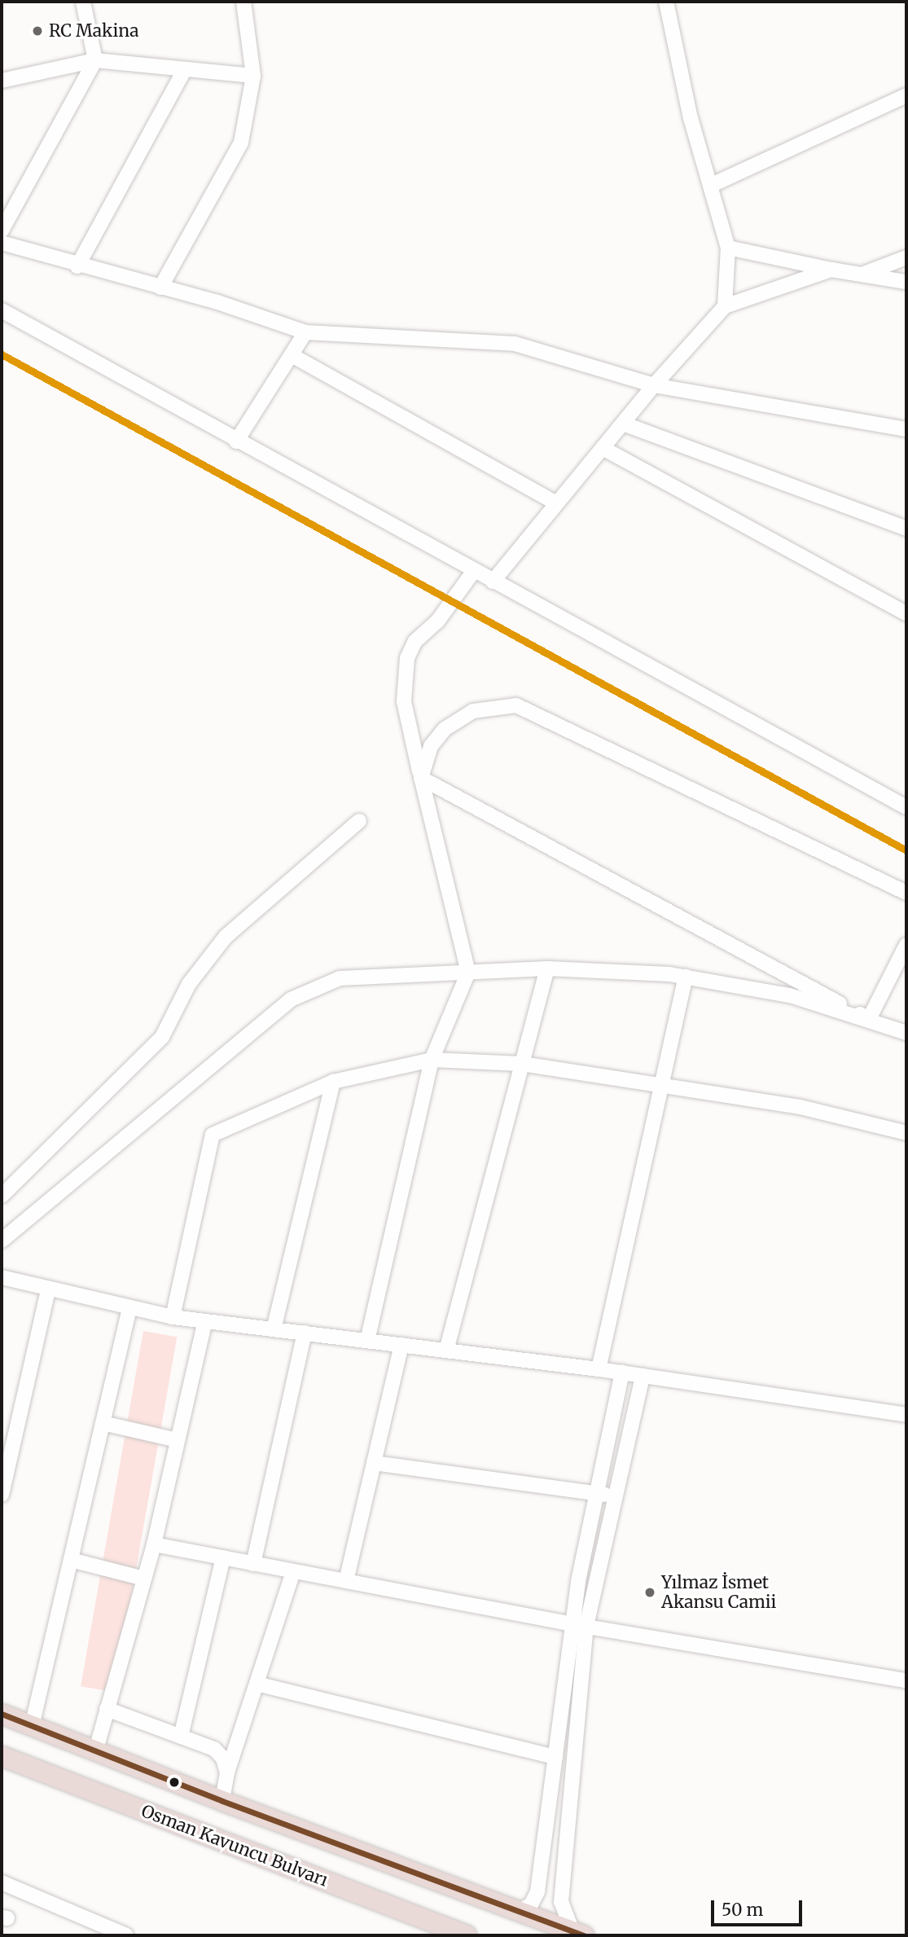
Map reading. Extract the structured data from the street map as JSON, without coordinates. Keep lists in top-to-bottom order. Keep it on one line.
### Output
{"streets":{"highway":["Osman Kavuncu Bulvarı"]},"places":["RC Makina","Yılmaz İsmet Akansu Camii"],"scale_bar":"50 m"}
